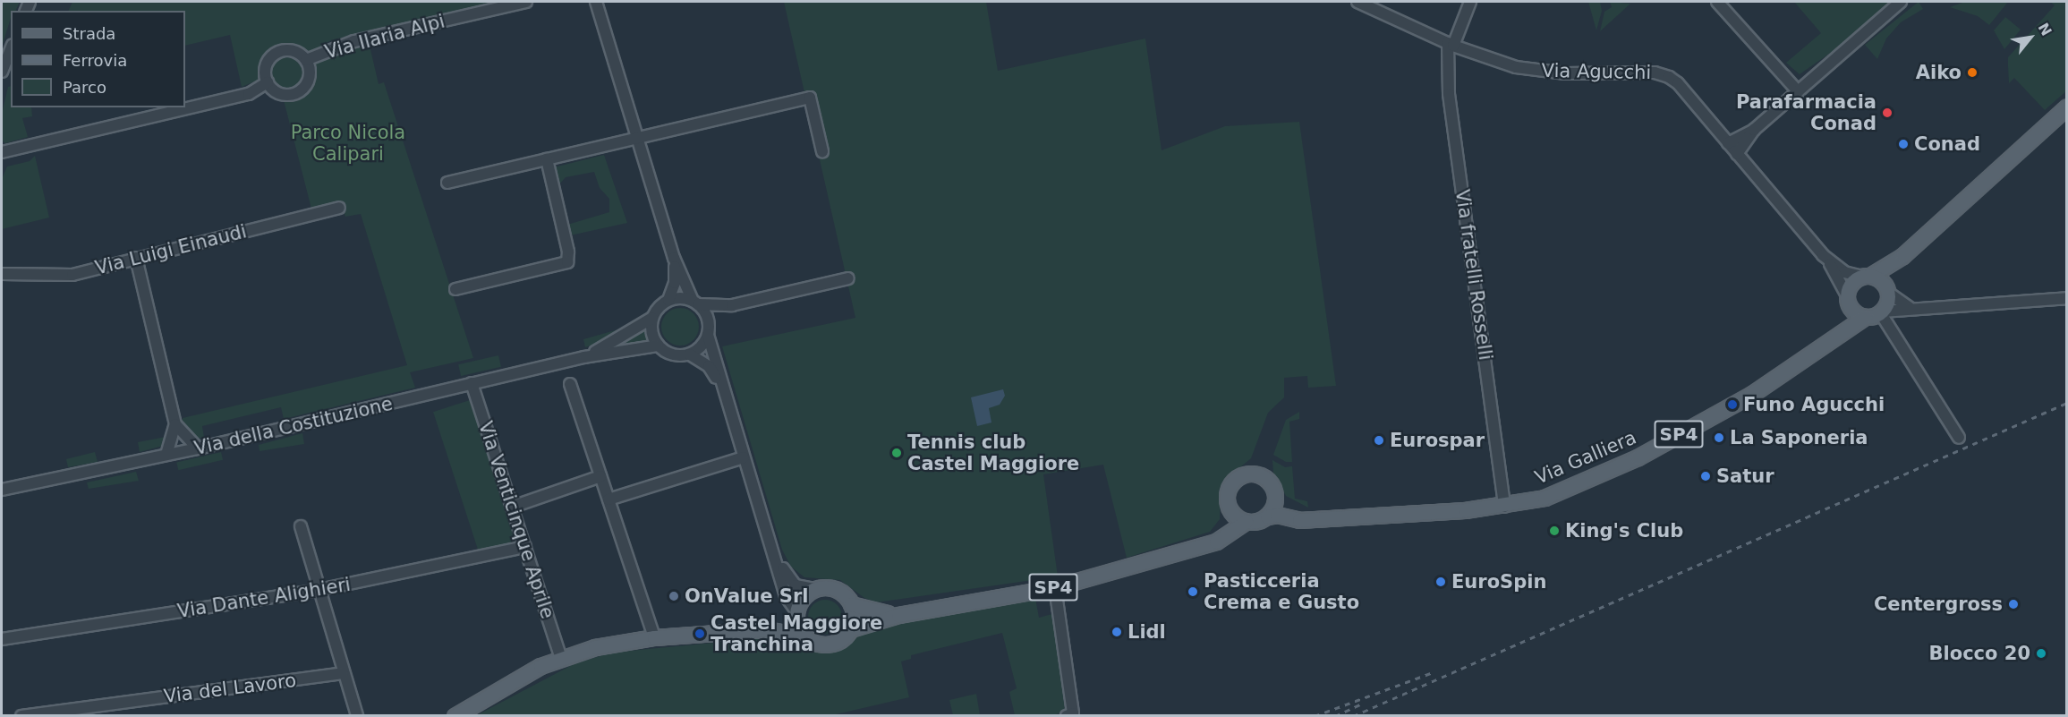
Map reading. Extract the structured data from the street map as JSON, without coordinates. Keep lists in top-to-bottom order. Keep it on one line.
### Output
{"streets":{"main road":["SP4","Via Galliera"],"street":["Via Ilaria Alpi","Via Agucchi","Via Luigi Einaudi","Via fratelli Rosselli","Via della Costituzione","Via Venticinque Aprile","Via Dante Alighieri","Via del Lavoro"]},"crossings":[["Via Agucchi","Via fratelli Rosselli"],["Via fratelli Rosselli","Via Galliera"],["Via della Costituzione","Via Venticinque Aprile"],["SP4","Via Galliera"],["Via Venticinque Aprile","Via Dante Alighieri"]],"parks":["Parco Nicola Calipari"],"places":["Aiko","Parafarmacia Conad","Conad","Funo Agucchi","La Saponeria","Eurospar","Tennis club Castel Maggiore","Satur","King's Club","EuroSpin","Pasticceria Crema e Gusto","OnValue Srl","Centergross","Lidl","Castel Maggiore Tranchina","Blocco 20"],"legend":["Strada","Ferrovia","Parco"],"north":"top right"}
